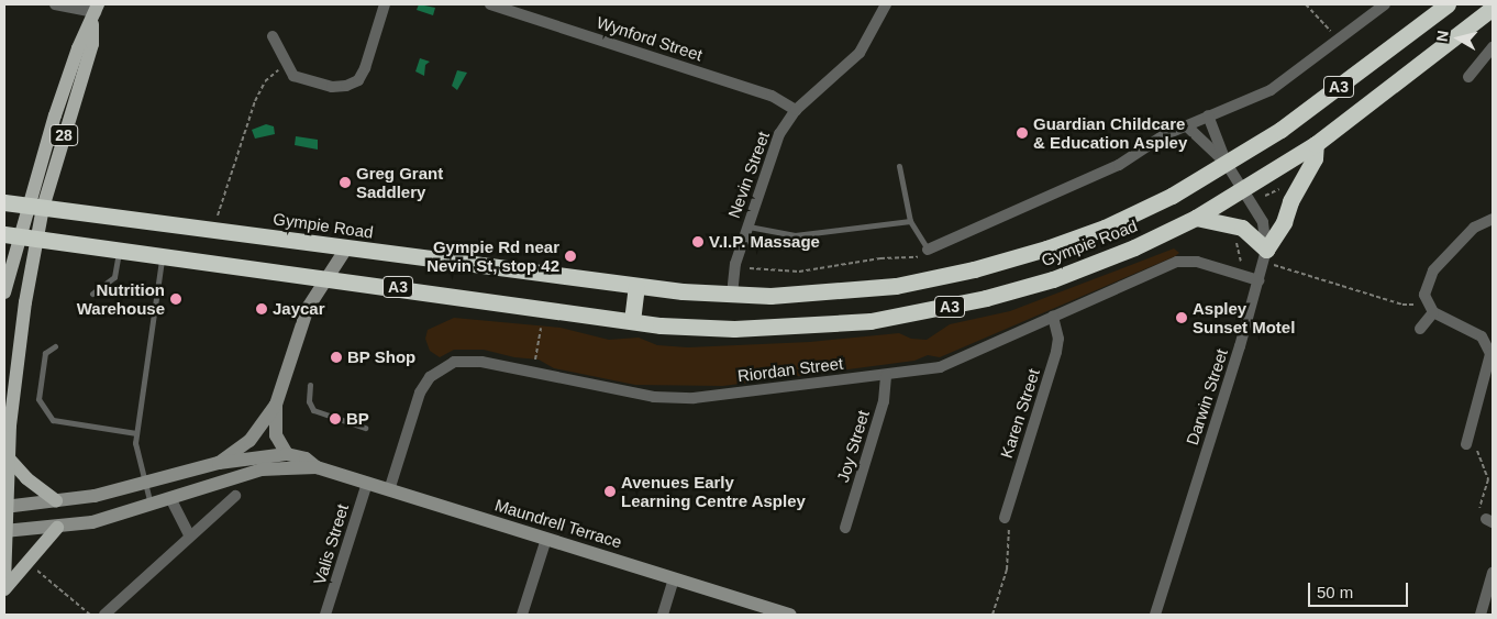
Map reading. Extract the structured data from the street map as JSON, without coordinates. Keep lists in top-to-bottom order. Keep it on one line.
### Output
{"streets":{"highway":["A3","Gympie Road"],"main road":["28","Maundrell Terrace"],"street":["Wynford Street","Nevin Street","Riordan Street","Darwin Street","Karen Street","Joy Street","Valis Street"]},"crossings":[["Wynford Street","Nevin Street"],["28","Gympie Road"],["28","Maundrell Terrace"],["Nevin Street","Gympie Road"],["Gympie Road","Darwin Street"],["Riordan Street","Darwin Street"],["Riordan Street","Karen Street"],["Riordan Street","Joy Street"],["Riordan Street","Maundrell Terrace"],["Maundrell Terrace","Valis Street"]],"places":["Guardian Childcare & Education Aspley","Greg Grant Saddlery","V.I.P. Massage","Gympie Rd near Nevin St, stop 42","Nutrition Warehouse","Jaycar","Aspley Sunset Motel","BP Shop","BP","Avenues Early Learning Centre Aspley"],"scale_bar":"50 m","north":"left"}
